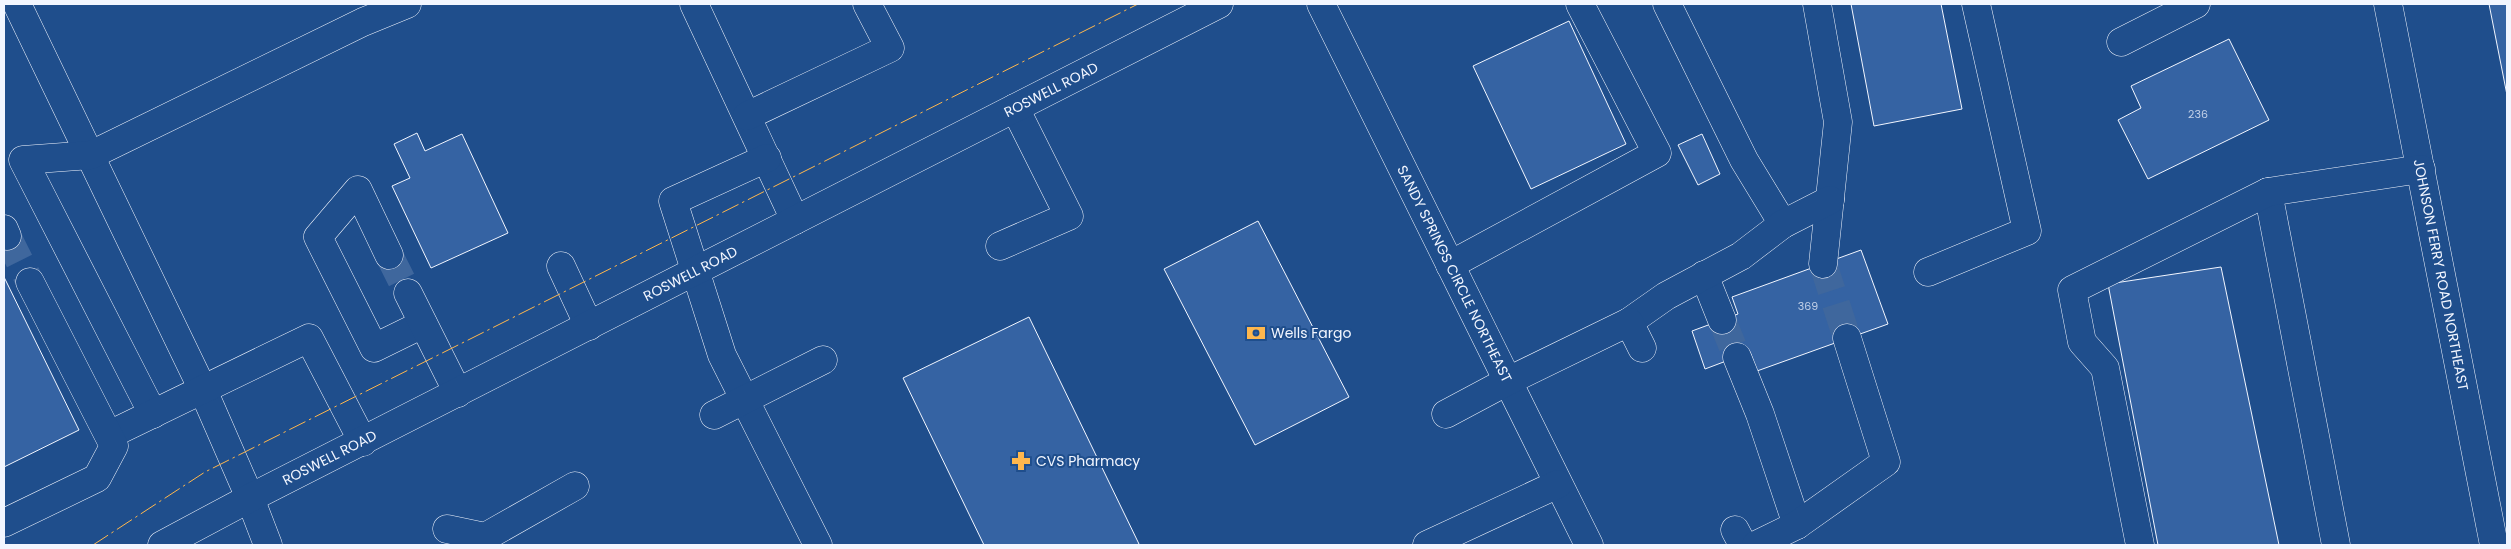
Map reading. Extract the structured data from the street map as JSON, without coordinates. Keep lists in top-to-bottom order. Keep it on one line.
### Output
{"streets":{"main road":["ROSWELL ROAD","JOHNSON FERRY ROAD NORTHEAST","SANDY SPRINGS CIRCLE NORTHEAST"]},"places":{"bank":["Wells Fargo"],"pharmacy":["CVS Pharmacy"]},"house_numbers":["236","369"]}
